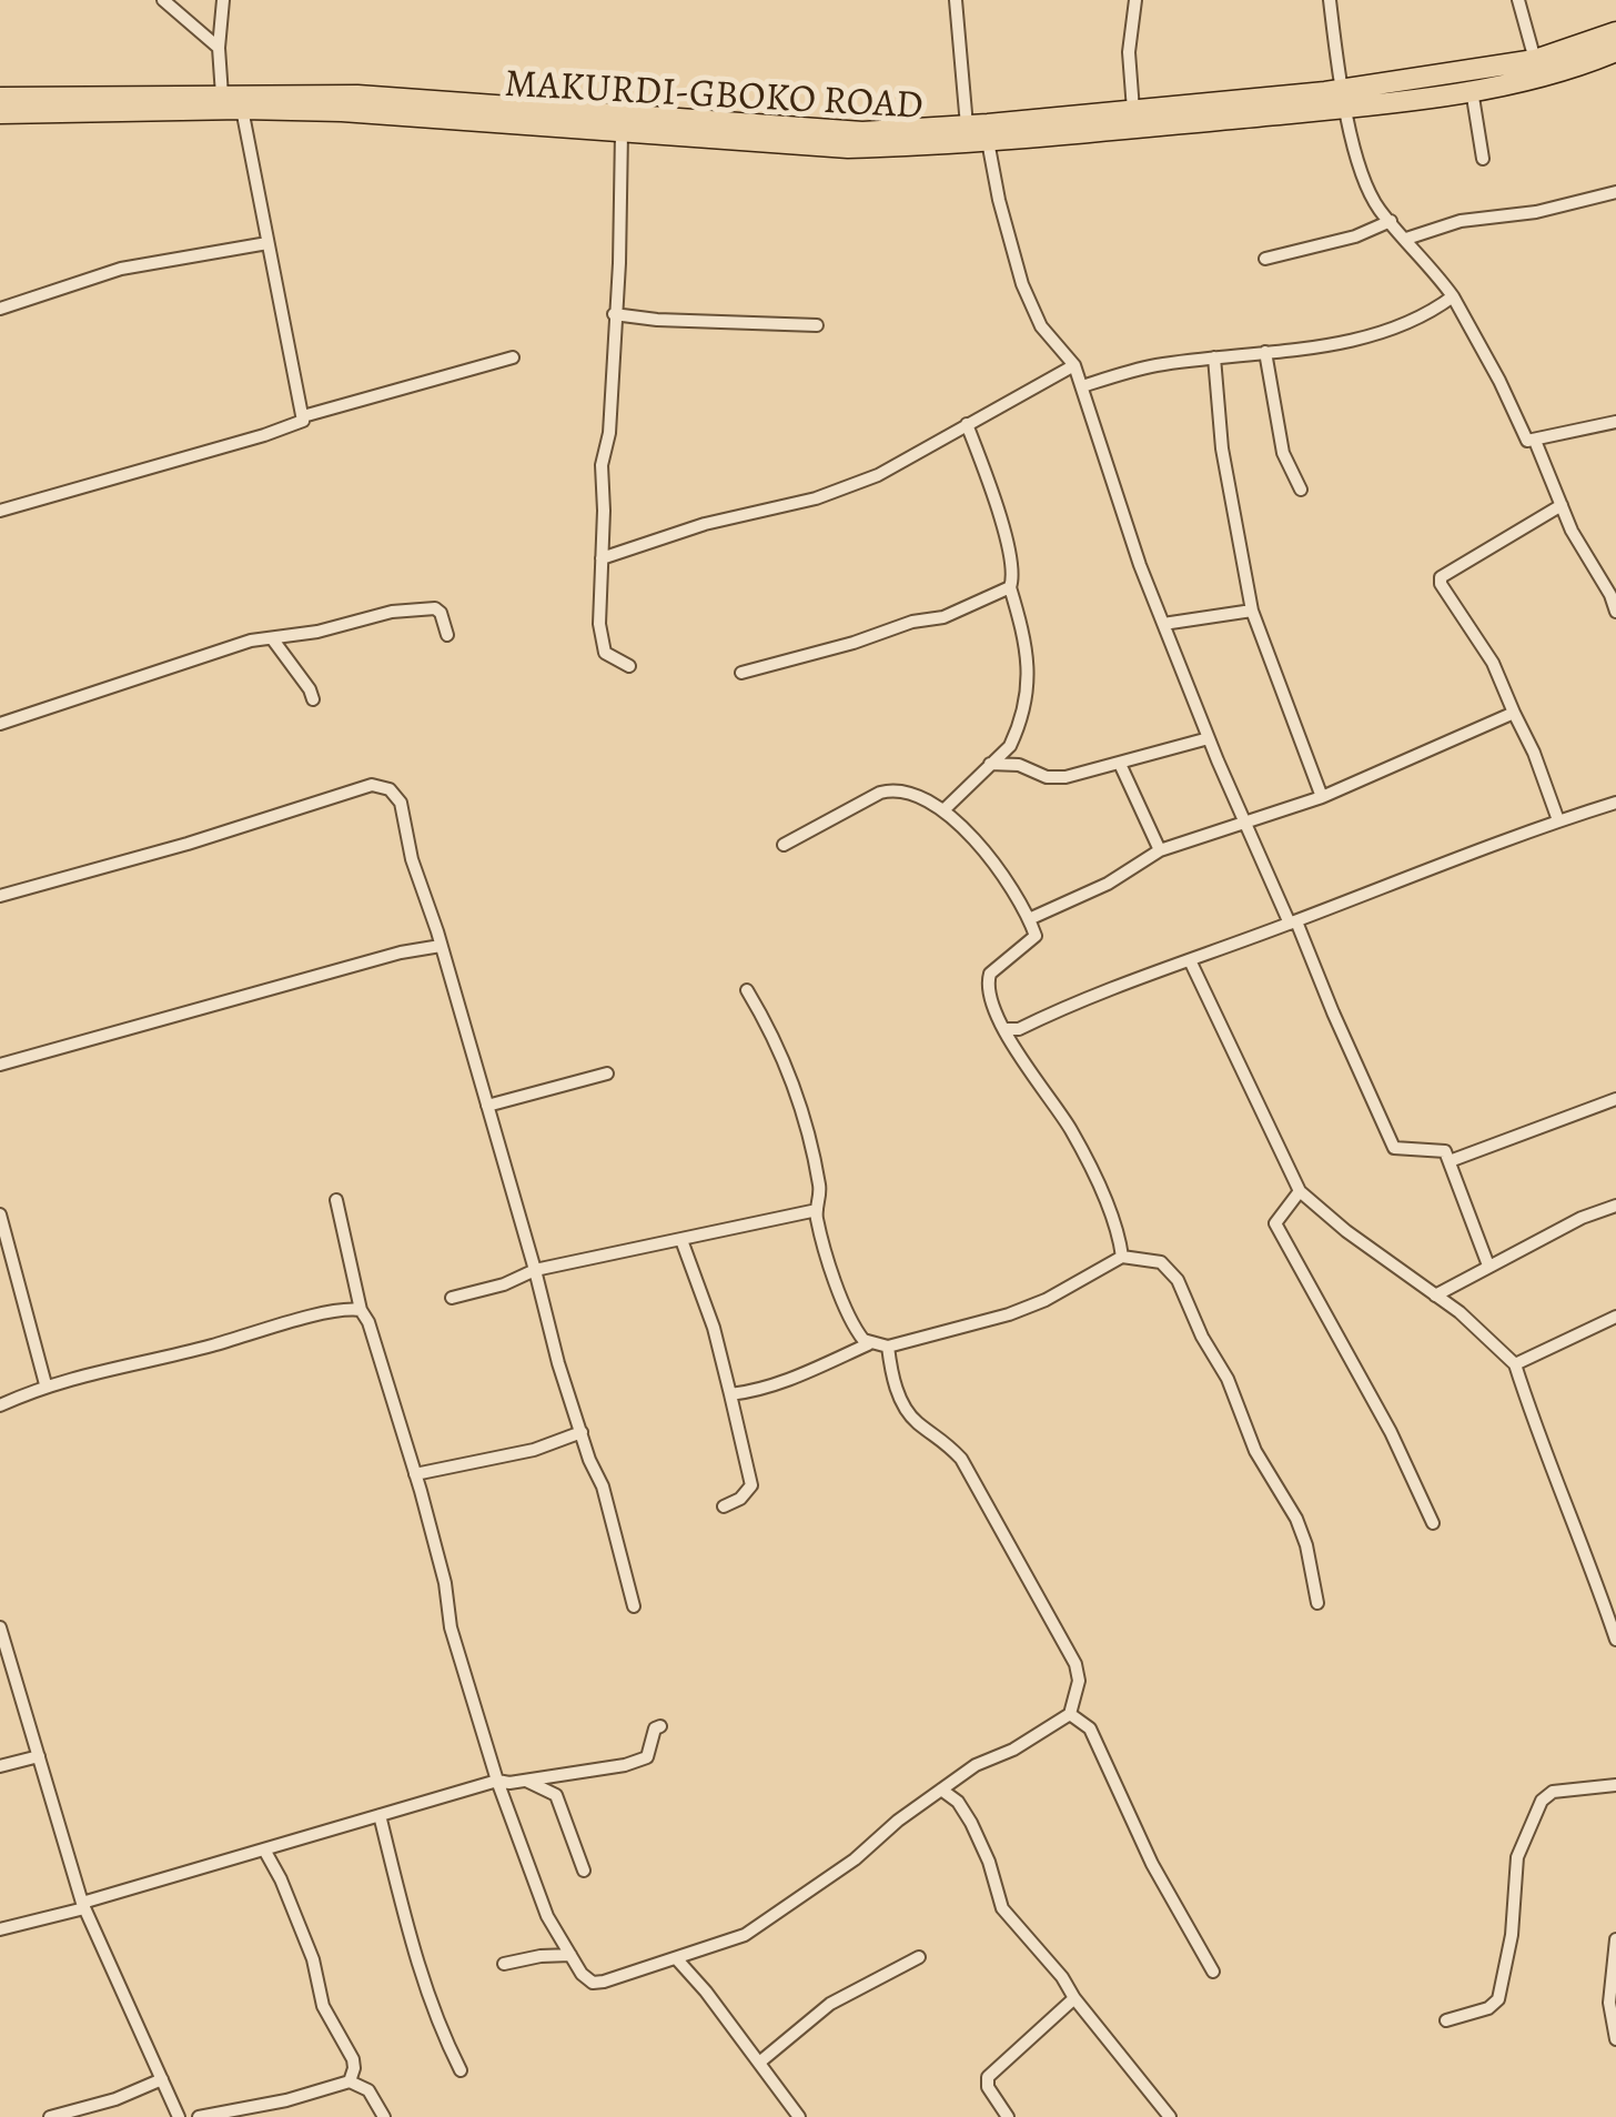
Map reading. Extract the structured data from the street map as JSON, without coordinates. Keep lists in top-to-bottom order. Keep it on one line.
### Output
{"streets":{"main road":["MAKURDI-GBOKO ROAD"]}}
